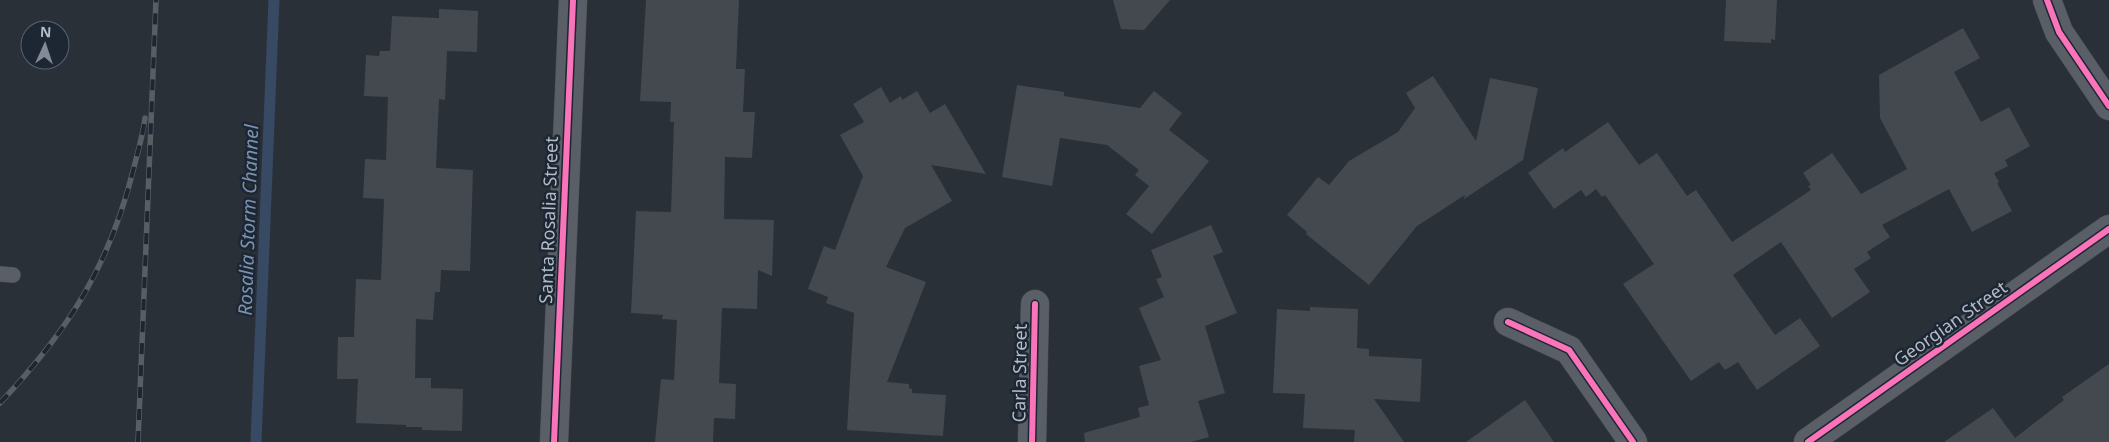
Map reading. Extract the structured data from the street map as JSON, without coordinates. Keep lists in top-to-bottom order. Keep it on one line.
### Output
{"streets":{"street":["Santa Rosalia Street","Georgian Street","Carla Street"]},"water":["Rosalia Storm Channel"],"north":"top"}
